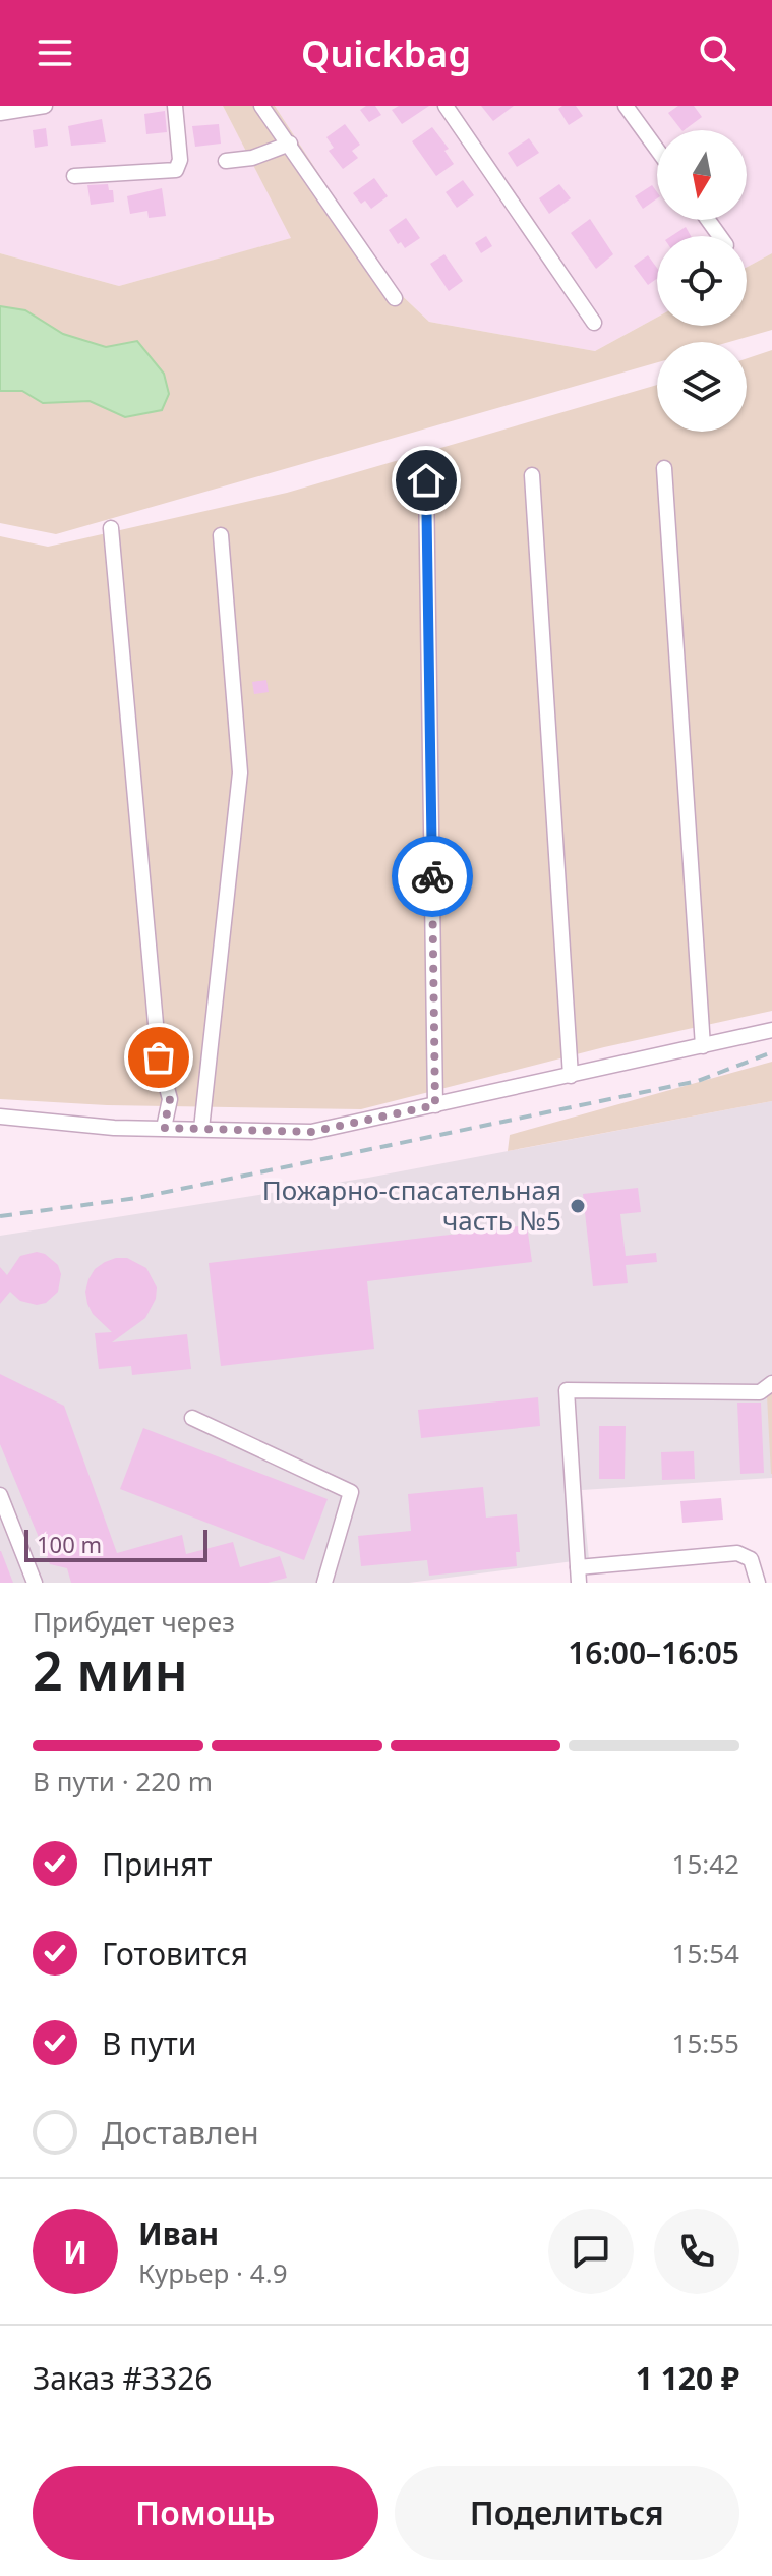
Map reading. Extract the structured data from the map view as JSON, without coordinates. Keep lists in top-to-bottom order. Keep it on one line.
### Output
{"places":["Пожарно-спасательная часть №5"],"scale_bar":"100 m","north":"bottom","page":{"header":"Quickbag","scale":"100 m","heading":["2 мин","Прибудет через","16:00–16:05"],"panel":["Иван","Курьер · 4.9","Заказ #3326","1 120 ₽"],"bar":"В пути · 220 m","list":[["Принят","15:42"],["Готовится","15:54"],["В пути","15:55"],"Доставлен"],"round":"И","buttons":["Помощь","Поделиться"]}}
